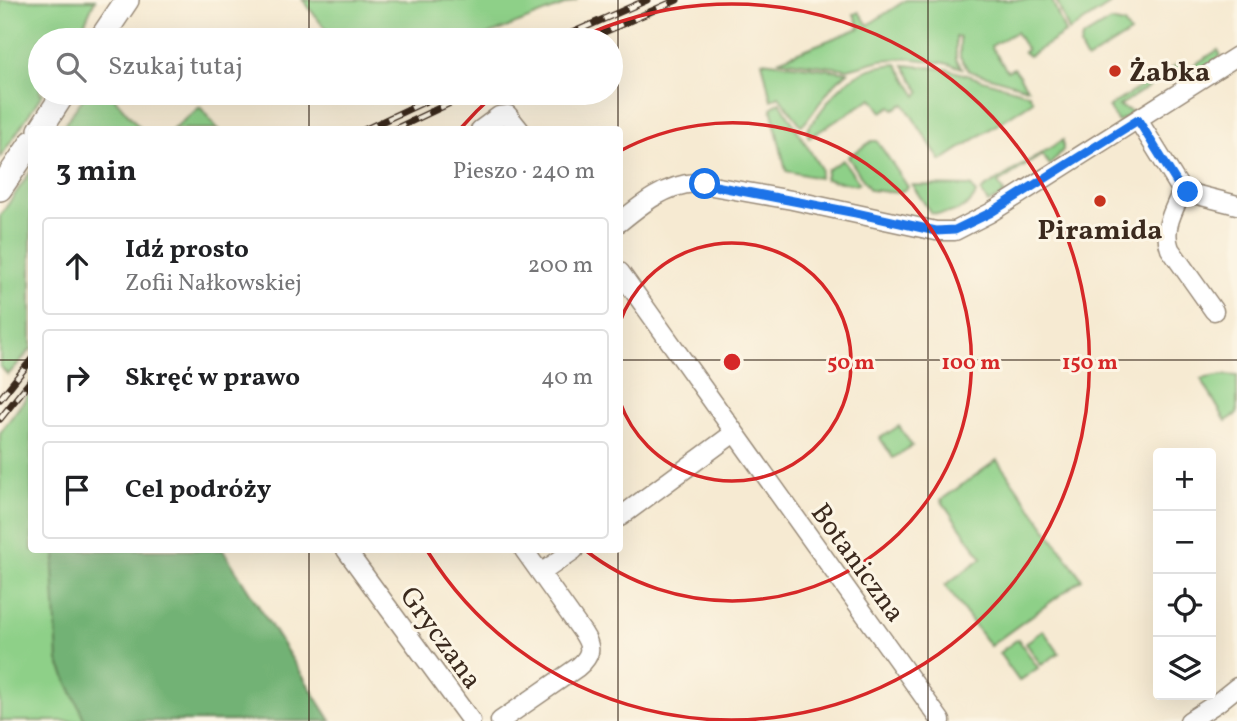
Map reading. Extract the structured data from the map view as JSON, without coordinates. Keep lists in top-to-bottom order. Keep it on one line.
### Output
{"streets":{"street":["Botaniczna","Gryczana"]},"places":["Żabka","Piramida"],"page":{"search":"Szukaj tutaj","heading":["3 min","Pieszo · 240 m"],"list":[["Idź prosto","Zofii Nałkowskiej","200 m"],["Skręć w prawo","40 m"],"Cel podróży"],"map_buttons":["+","−"]},"rings":["50 m","100 m","150 m"]}
